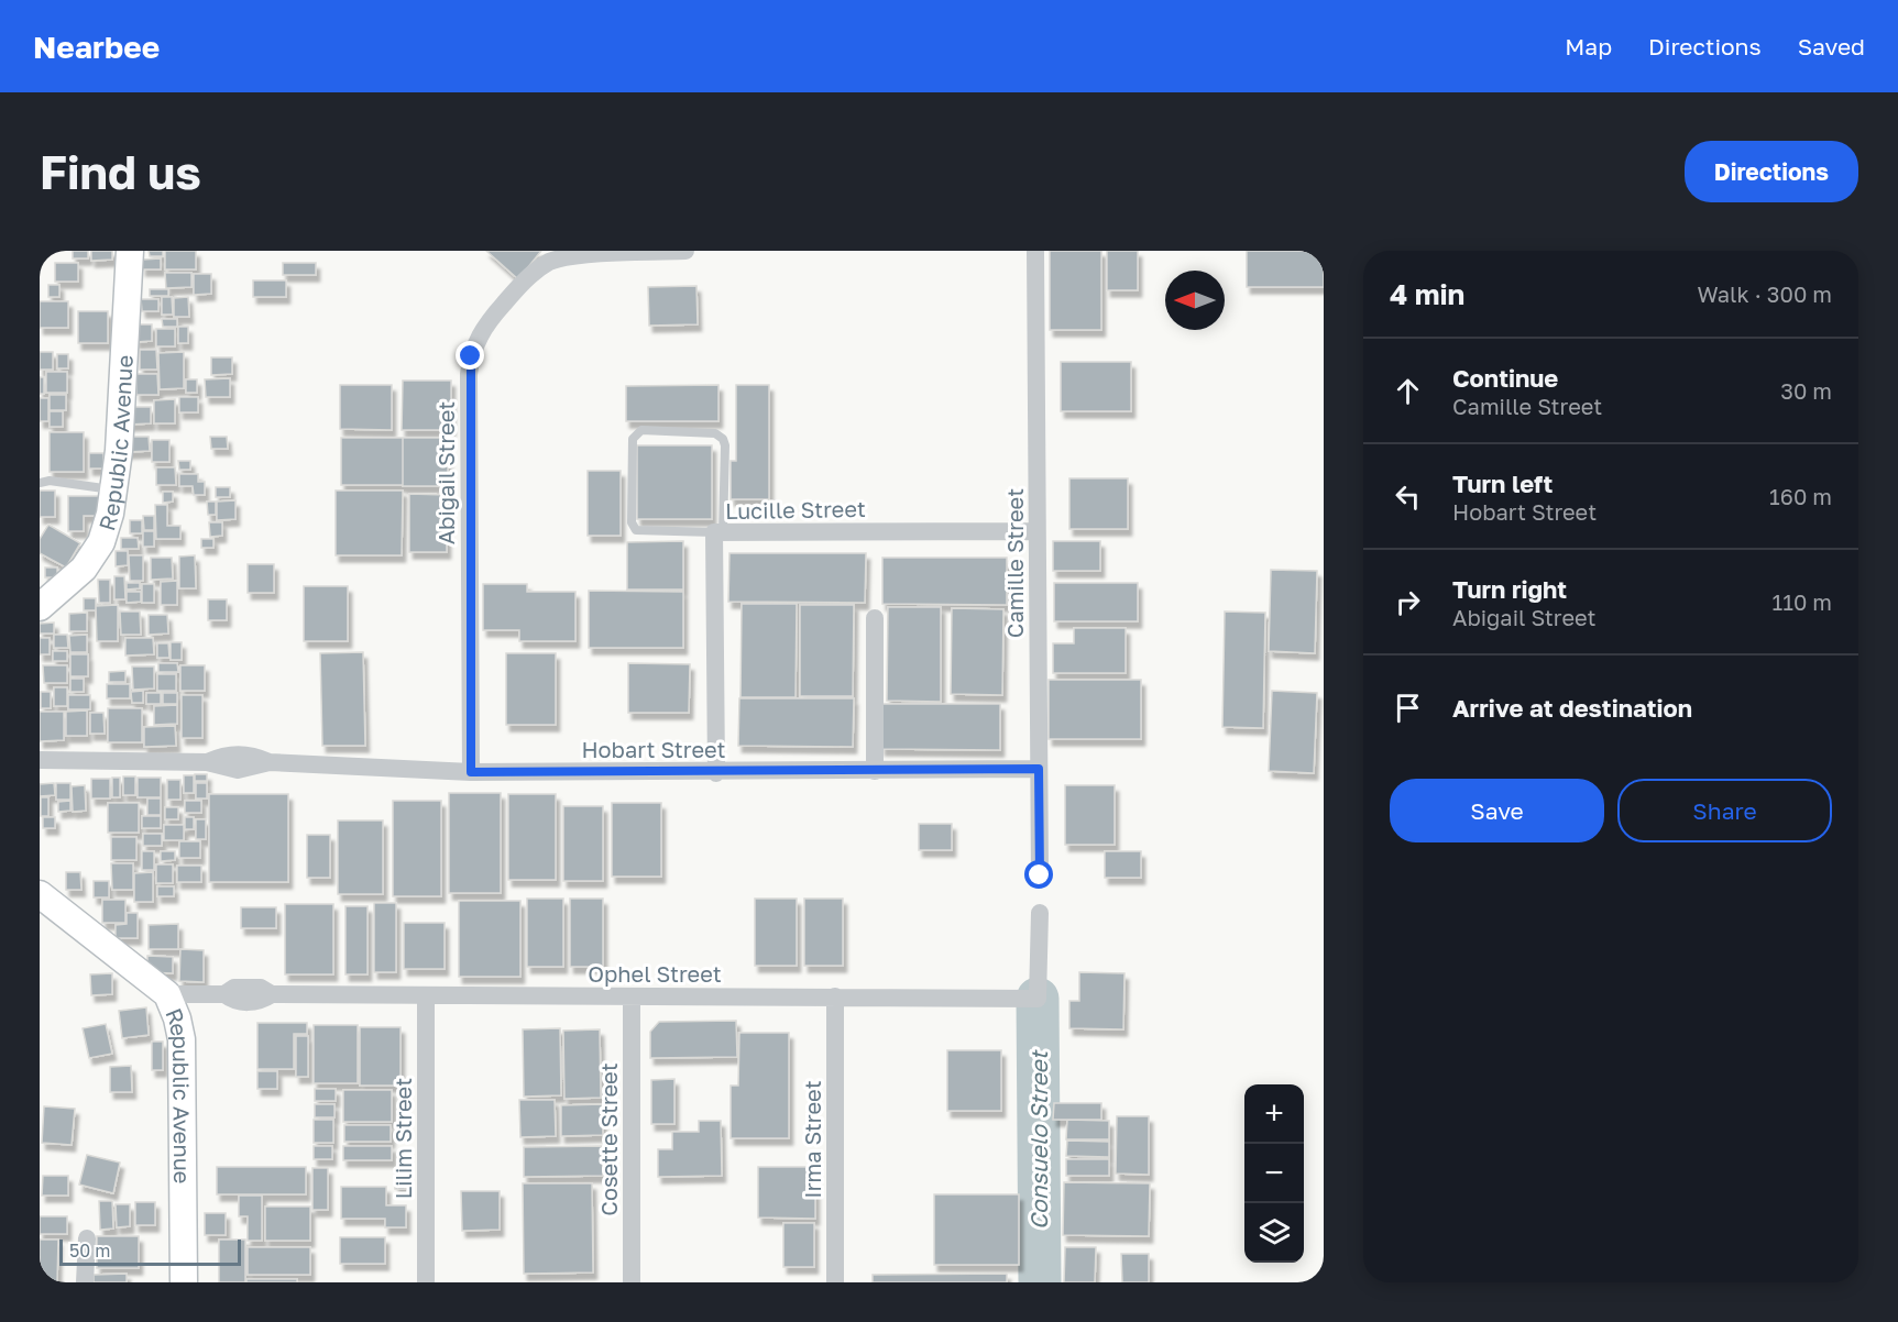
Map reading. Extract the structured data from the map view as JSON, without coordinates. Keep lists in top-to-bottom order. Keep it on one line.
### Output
{"streets":{"main road":["Republic Avenue"],"street":["Abigail Street","Lucille Street","Camille Street","Hobart Street","Ophel Street","Lilim Street","Cosette Street","Irma Street"]},"crossings":[["Republic Avenue","Ophel Street"],["Abigail Street","Hobart Street"],["Lucille Street","Camille Street"],["Lucille Street","Hobart Street"],["Camille Street","Hobart Street"],["Ophel Street","Lilim Street"],["Ophel Street","Cosette Street"],["Ophel Street","Irma Street"]],"water":["Consuelo Street"],"scale_bar":"50 m","north":"left","page":{"header":"Nearbee","nav":["Map","Directions","Saved"],"buttons":["Directions",["Save","Share"]],"title":"Find us","heading":["4 min","Walk · 300 m"],"list":[["Continue","Camille Street","30 m"],["Turn left","Hobart Street","160 m"],["Turn right","Abigail Street","110 m"],"Arrive at destination"],"map_buttons":["+","−"],"scale":"50 m"}}
